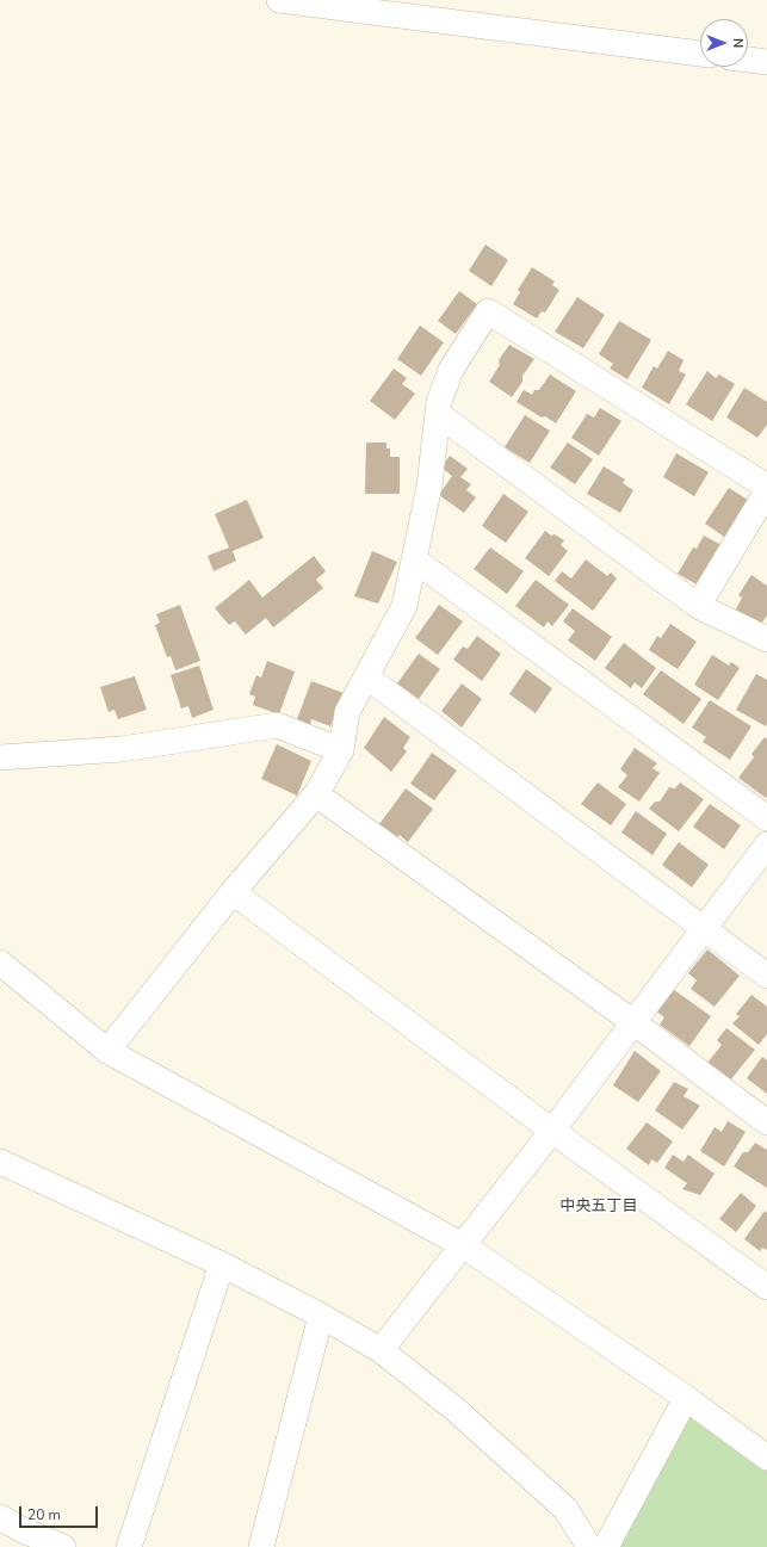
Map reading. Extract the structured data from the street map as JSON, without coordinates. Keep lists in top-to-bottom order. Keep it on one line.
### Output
{"districts":["中央五丁目"],"scale_bar":"20 m","north":"right"}
